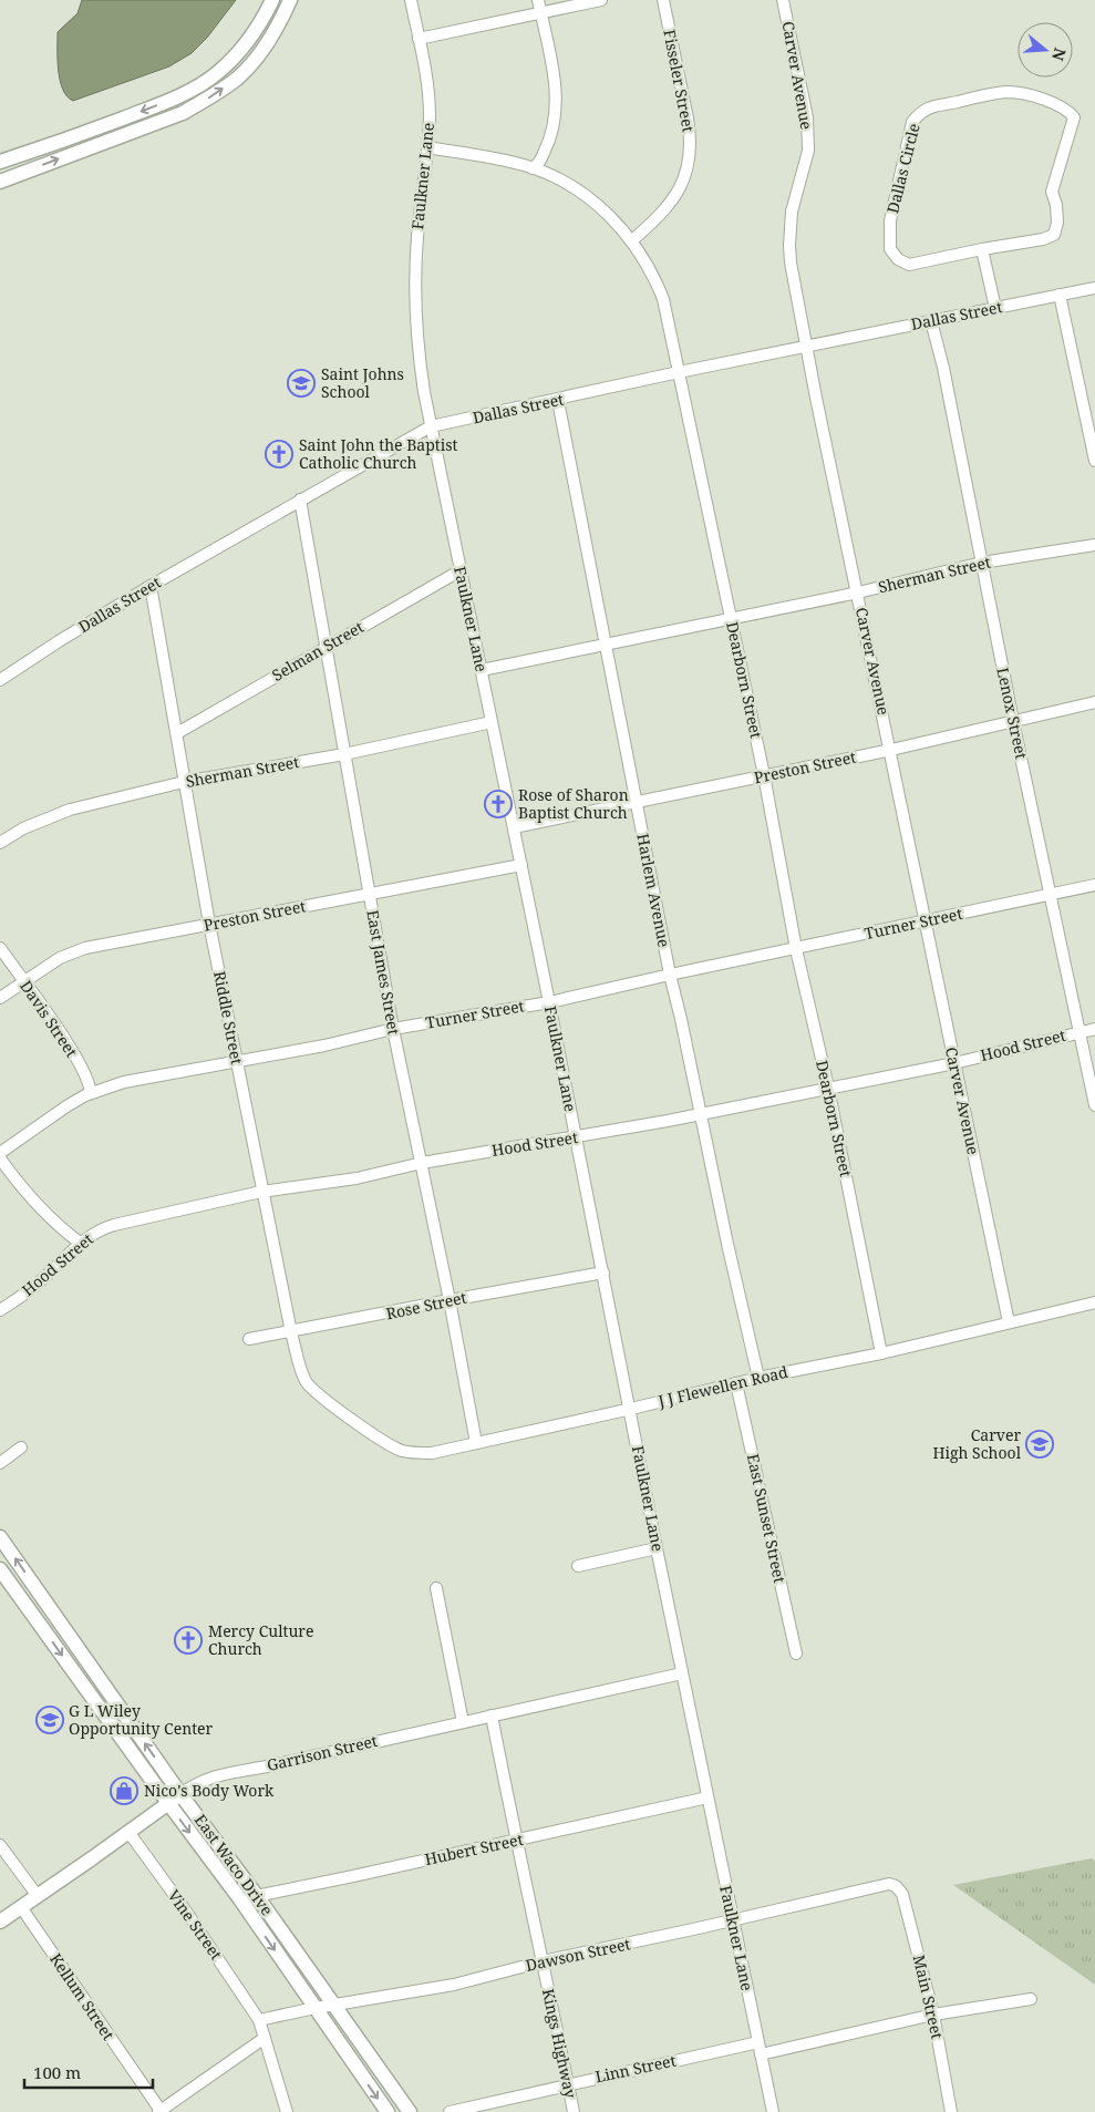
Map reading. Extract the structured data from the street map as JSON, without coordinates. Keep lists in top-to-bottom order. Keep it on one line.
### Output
{"streets":{"main road":["Garrison Street","East Waco Drive"],"street":["Carver Avenue","Fisseler Street","Dallas Circle","Faulkner Lane","Dallas Street","Sherman Street","Selman Street","Dearborn Street","Lenox Street","Preston Street","Harlem Avenue","Turner Street","East James Street","Riddle Street","Davis Street","Hood Street","Rose Street","J J Flewellen Road","East Sunset Street","Hubert Street","Vine Street","Dawson Street","Kellum Street","Main Street","Kings Highway","Linn Street"]},"crossings":[["Carver Avenue","Dallas Street"],["Carver Avenue","Sherman Street"],["Carver Avenue","Preston Street"],["Carver Avenue","Turner Street"],["Carver Avenue","Hood Street"],["Carver Avenue","J J Flewellen Road"],["Fisseler Street","Dearborn Street"],["Faulkner Lane","Dallas Street"],["Faulkner Lane","Sherman Street"],["Faulkner Lane","Selman Street"],["Faulkner Lane","Dearborn Street"],["Faulkner Lane","Preston Street"],["Faulkner Lane","Turner Street"],["Faulkner Lane","Hood Street"],["Faulkner Lane","Rose Street"],["Faulkner Lane","J J Flewellen Road"],["Faulkner Lane","Garrison Street"],["Faulkner Lane","Hubert Street"],["Faulkner Lane","Dawson Street"],["Faulkner Lane","Linn Street"],["Dallas Street","Dearborn Street"],["Dallas Street","Lenox Street"],["Dallas Street","Harlem Avenue"],["Dallas Street","East James Street"],["Dallas Street","Riddle Street"],["Sherman Street","Dearborn Street"],["Sherman Street","Lenox Street"],["Sherman Street","Harlem Avenue"],["Sherman Street","East James Street"],["Sherman Street","Riddle Street"],["Selman Street","East James Street"],["Selman Street","Riddle Street"],["Dearborn Street","Preston Street"],["Dearborn Street","Turner Street"],["Dearborn Street","Hood Street"],["Dearborn Street","J J Flewellen Road"],["Lenox Street","Preston Street"],["Lenox Street","Turner Street"],["Lenox Street","Hood Street"],["Preston Street","Harlem Avenue"],["Preston Street","East James Street"],["Preston Street","Riddle Street"],["Preston Street","Davis Street"],["Harlem Avenue","Turner Street"],["Harlem Avenue","Hood Street"],["Harlem Avenue","J J Flewellen Road"],["Turner Street","East James Street"],["Turner Street","Riddle Street"],["Turner Street","Davis Street"],["East James Street","Hood Street"],["East James Street","Rose Street"],["East James Street","J J Flewellen Road"],["Riddle Street","Hood Street"],["Riddle Street","Rose Street"],["Riddle Street","J J Flewellen Road"],["J J Flewellen Road","East Sunset Street"],["Garrison Street","East Waco Drive"],["Garrison Street","Vine Street"],["Garrison Street","Kellum Street"],["Garrison Street","Kings Highway"],["Hubert Street","East Waco Drive"],["Hubert Street","Kings Highway"],["East Waco Drive","Dawson Street"],["Vine Street","Dawson Street"],["Dawson Street","Main Street"],["Dawson Street","Kings Highway"],["Kings Highway","Linn Street"]],"places":{"school or university":["Saint Johns School","Carver High School","G L Wiley Opportunity Center"],"church":["Saint John the Baptist Catholic Church","Rose of Sharon Baptist Church","Mercy Culture Church"],"shop":["Nico's Body Work"]},"scale_bar":"100 m","north":"right"}
